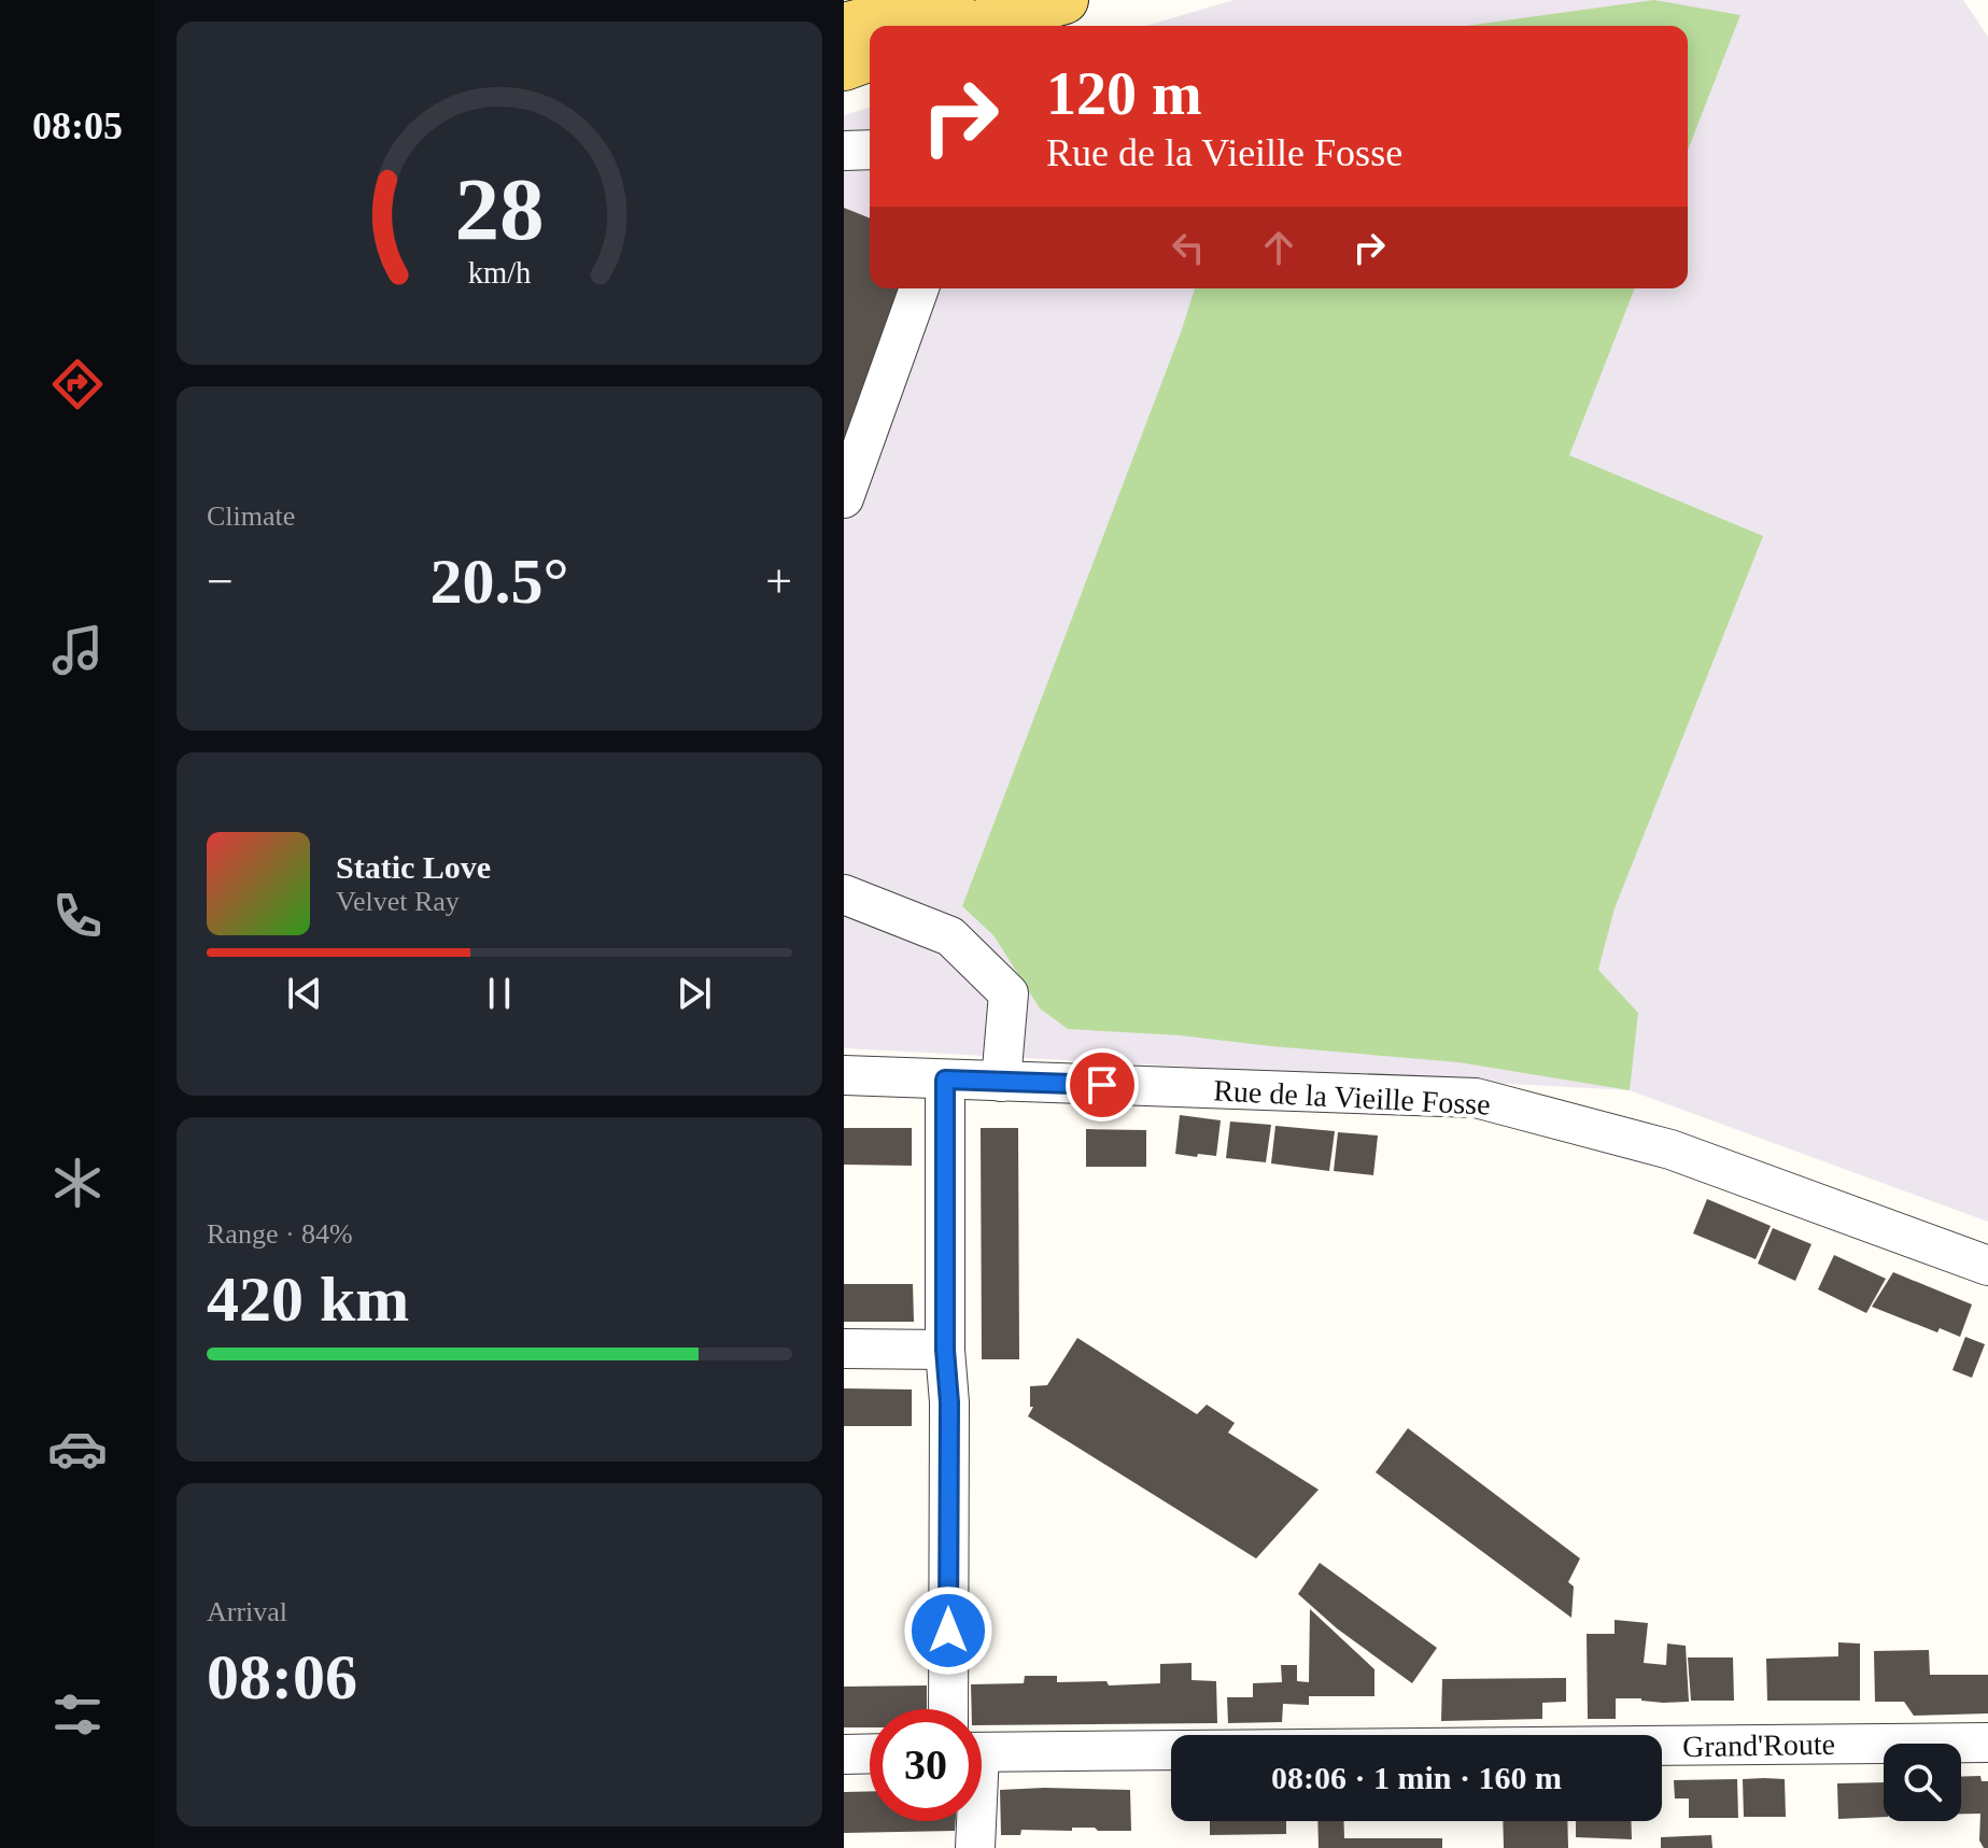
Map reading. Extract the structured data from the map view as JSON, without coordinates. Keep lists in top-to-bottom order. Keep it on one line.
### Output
{"streets":{"street":["Rue de la Vieille Fosse","Grand'Route"]},"page":{"tabs":"08:05","turn":["120 m","Rue de la Vieille Fosse"],"tile":["Climate",["Range · 84%","420 km"],["Arrival","08:06"]],"heat":["−","20.5°","+"],"song":["Static Love","Velvet Ray"],"limit":"30","trip":"08:06 · 1 min · 160 m","gauge":["28","km/h"]}}
